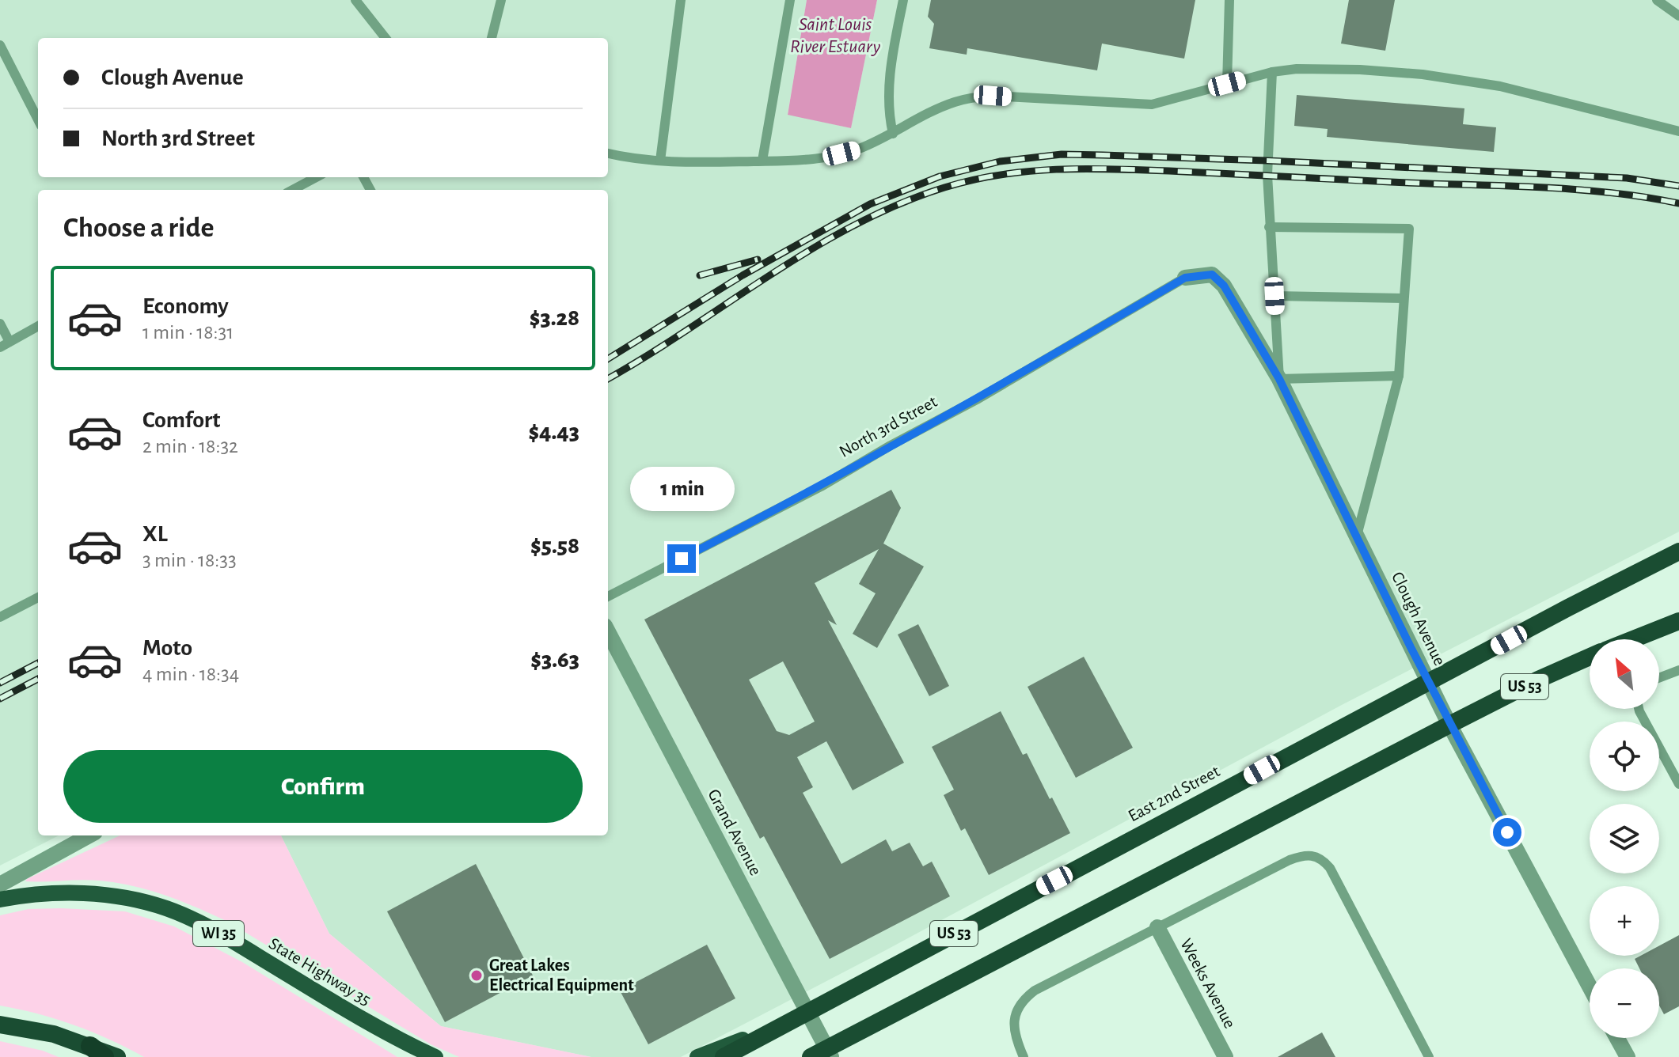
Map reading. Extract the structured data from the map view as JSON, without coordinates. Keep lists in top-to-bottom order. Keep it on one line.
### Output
{"streets":{"highway":["US 53","East 2nd Street"],"main road":["WI 35","State Highway 35"],"street":["Clough Avenue","Grand Avenue","Weeks Avenue"],"lane":["North 3rd Street"]},"crossings":[["North 3rd Street","Clough Avenue"],["Clough Avenue","US 53"],["Clough Avenue","East 2nd Street"],["US 53","Grand Avenue"],["East 2nd Street","Grand Avenue"]],"water":["Saint Louis River Estuary"],"places":["Great Lakes Electrical Equipment"],"north":"top left","page":{"banner":["Clough Avenue","North 3rd Street"],"heading":"Choose a ride","list":[{"name":"Economy","note":"1 min · 18:31","value":"$3.28"},{"name":"Comfort","note":"2 min · 18:32","value":"$4.43"},{"name":"XL","note":"3 min · 18:33","value":"$5.58"},{"name":"Moto","note":"4 min · 18:34","value":"$3.63"}],"bubble":"1 min","map_buttons":["+","−"],"buttons":"Confirm"}}
